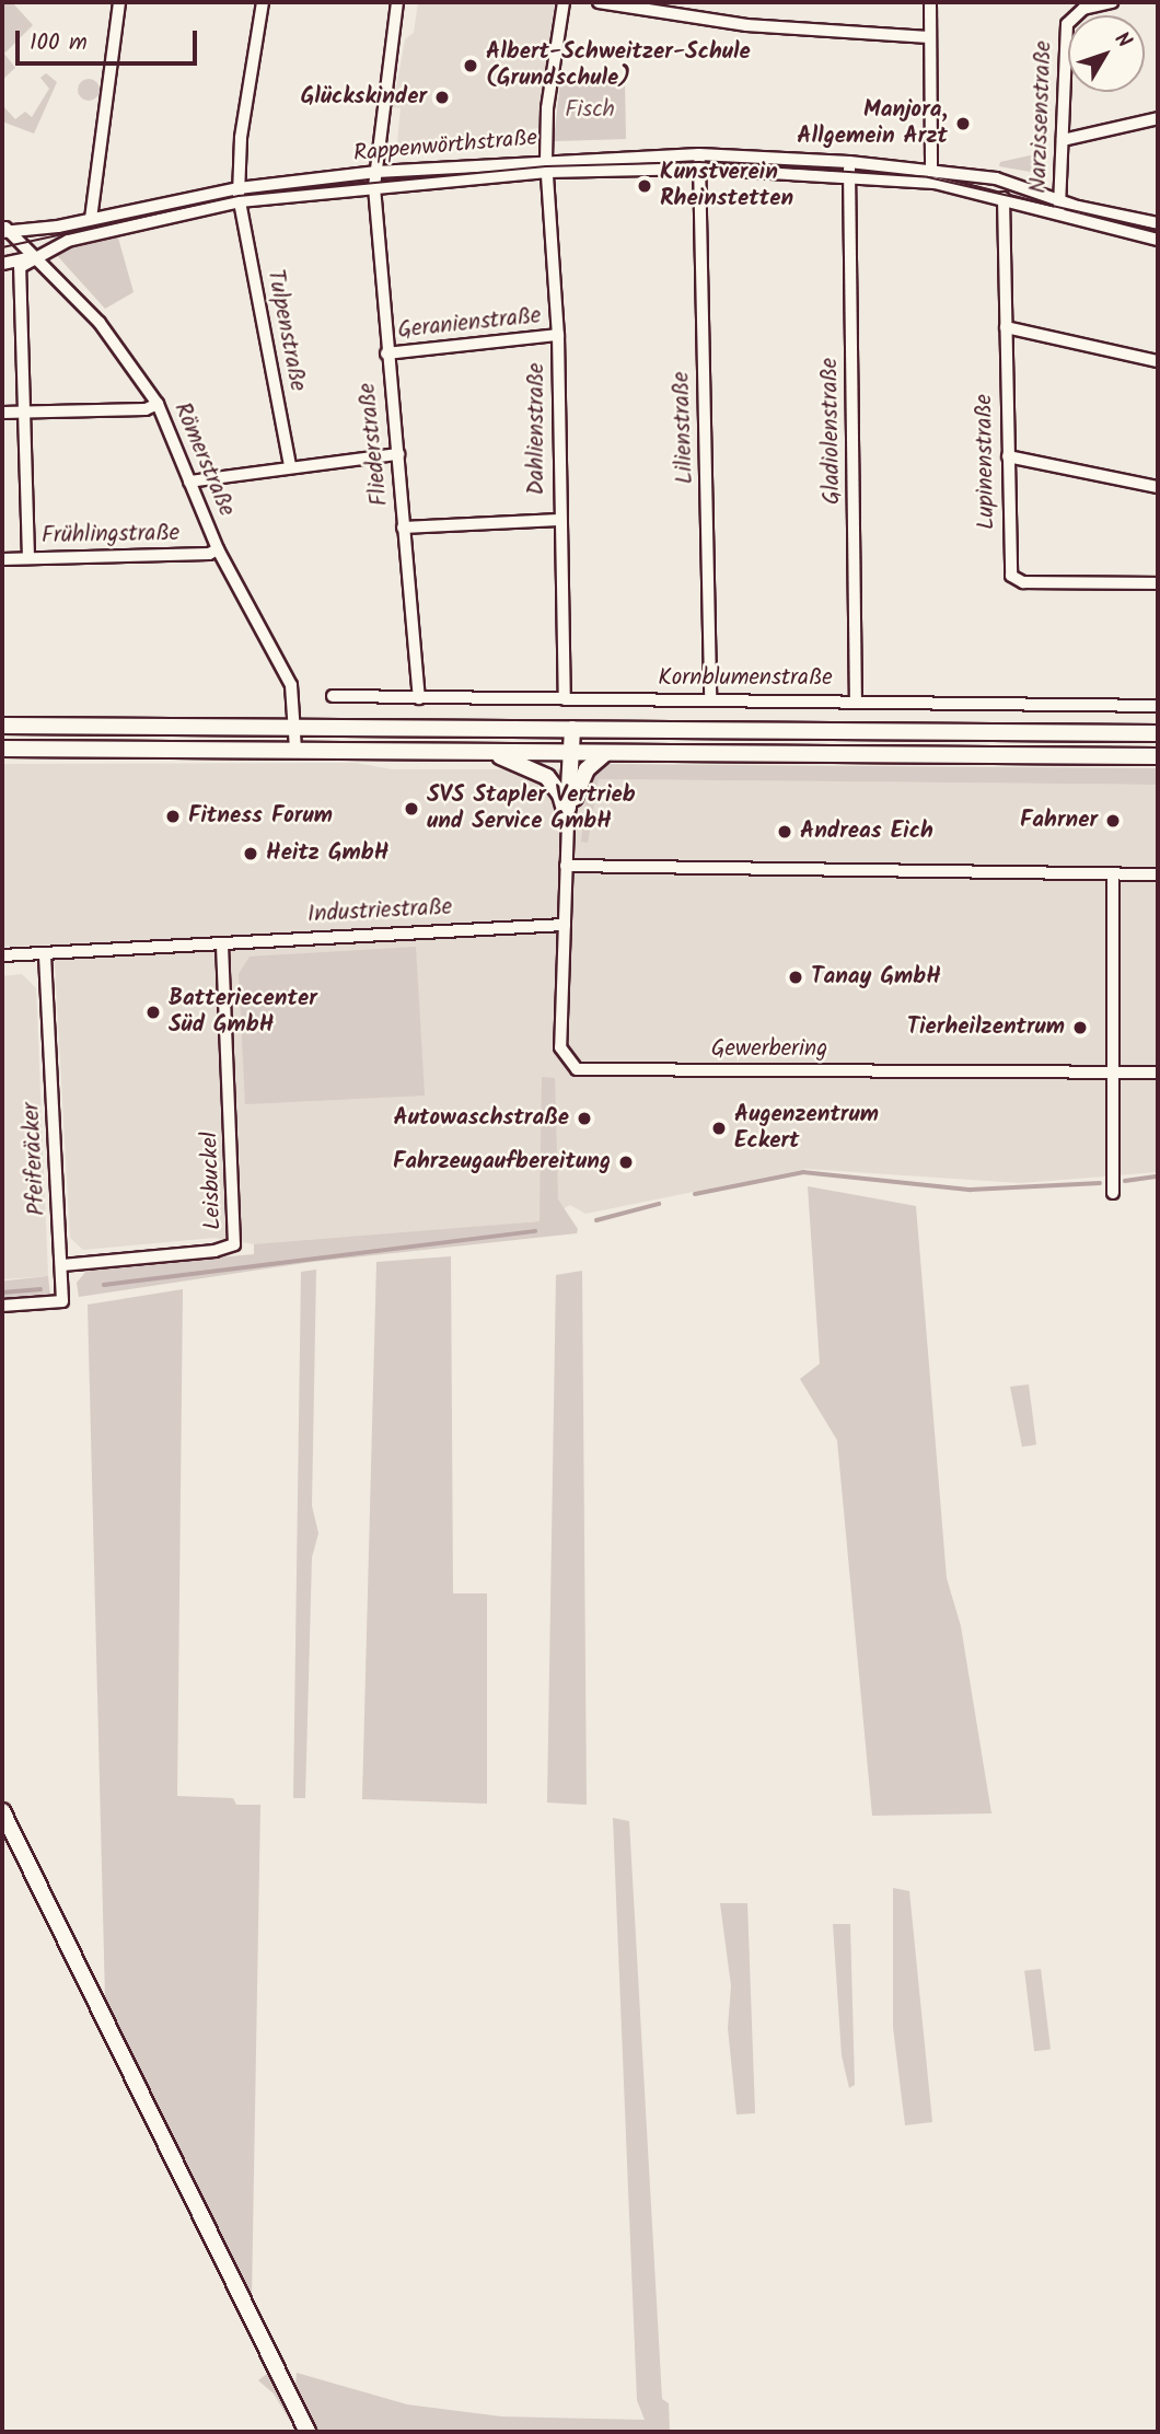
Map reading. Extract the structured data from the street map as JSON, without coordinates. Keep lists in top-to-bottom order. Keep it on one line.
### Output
{"streets":{"street":["Narzissenstraße","Rappenwörthstraße","Geranienstraße","Tulpenstraße","Lilienstraße","Dahlienstraße","Gladiolenstraße","Fliederstraße","Römerstraße","Lupinenstraße","Frühlingstraße","Kornblumenstraße","Industriestraße","Gewerbering","Pfeiferäcker","Leisbuckel"]},"crossings":[["Narzissenstraße","Rappenwörthstraße"],["Rappenwörthstraße","Tulpenstraße"],["Rappenwörthstraße","Lilienstraße"],["Rappenwörthstraße","Dahlienstraße"],["Rappenwörthstraße","Gladiolenstraße"],["Rappenwörthstraße","Fliederstraße"],["Rappenwörthstraße","Römerstraße"],["Rappenwörthstraße","Lupinenstraße"],["Geranienstraße","Dahlienstraße"],["Geranienstraße","Fliederstraße"],["Lilienstraße","Kornblumenstraße"],["Dahlienstraße","Kornblumenstraße"],["Gladiolenstraße","Kornblumenstraße"],["Fliederstraße","Kornblumenstraße"],["Römerstraße","Frühlingstraße"],["Industriestraße","Gewerbering"],["Industriestraße","Pfeiferäcker"],["Industriestraße","Leisbuckel"],["Pfeiferäcker","Leisbuckel"]],"parks":["Fisch"],"places":["Albert-Schweitzer-Schule (Grundschule)","Glückskinder","Manjora, Allgemein Arzt","Kunstverein Rheinstetten","SVS Stapler Vertrieb und Service GmbH","Fitness Forum","Fahrner","Andreas Eich","Heitz GmbH","Tanay GmbH","Batteriecenter Süd GmbH","Tierheilzentrum","Autowaschstraße","Augenzentrum Eckert","Fahrzeugaufbereitung"],"scale_bar":"100 m","north":"top right"}
